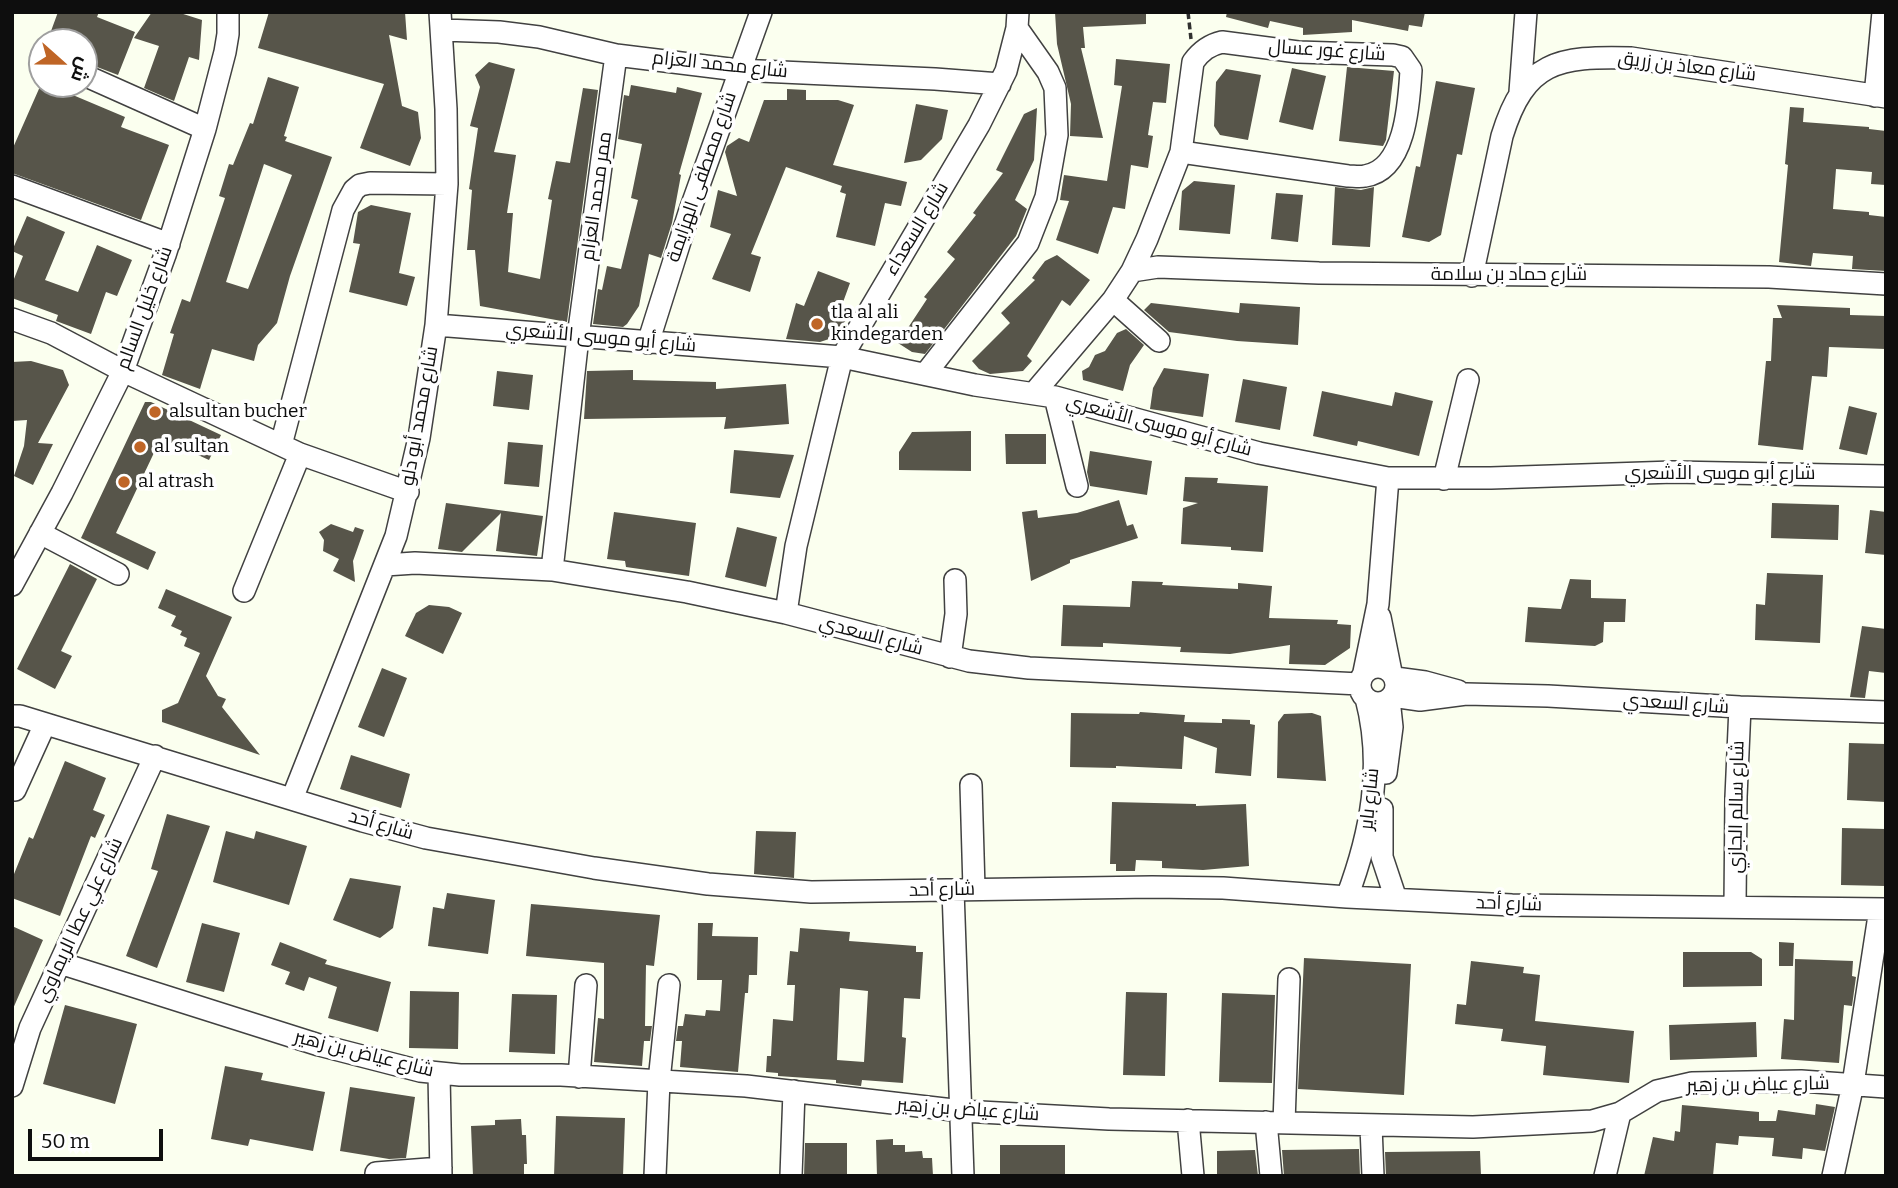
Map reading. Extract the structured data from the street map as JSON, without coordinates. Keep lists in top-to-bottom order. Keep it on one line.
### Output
{"streets":{"street":["شارع غور عسال","شارع محمد العزام","شارع معاذ بن زريق","شارع مصطفى الهزايمة","ممر محمد العزام","شارع السعداء","شارع حماد بن سلامة","شارع خليل السالم","شارع أبو موسى الأشعري","شارع محمد أبو دلو","شارع السعدي","شارع باير","شارع سالم الجازي","شارع أحد","شارع علي عطا الريماوي","شارع عياض بن زهير"]},"crossings":[["شارع غور عسال","شارع حماد بن سلامة"],["شارع غور عسال","شارع أبو موسى الأشعري"],["شارع محمد العزام","شارع مصطفى الهزايمة"],["شارع محمد العزام","ممر محمد العزام"],["شارع محمد العزام","شارع السعداء"],["شارع محمد العزام","شارع محمد أبو دلو"],["شارع معاذ بن زريق","شارع حماد بن سلامة"],["شارع مصطفى الهزايمة","شارع أبو موسى الأشعري"],["ممر محمد العزام","شارع أبو موسى الأشعري"],["ممر محمد العزام","شارع السعدي"],["شارع السعداء","شارع أبو موسى الأشعري"],["شارع السعداء","شارع السعدي"],["شارع أبو موسى الأشعري","شارع محمد أبو دلو"],["شارع أبو موسى الأشعري","شارع باير"],["شارع محمد أبو دلو","شارع السعدي"],["شارع محمد أبو دلو","شارع أحد"],["شارع السعدي","شارع باير"],["شارع السعدي","شارع سالم الجازي"],["شارع باير","شارع أحد"],["شارع سالم الجازي","شارع أحد"],["شارع أحد","شارع علي عطا الريماوي"],["شارع علي عطا الريماوي","شارع عياض بن زهير"]],"places":["tla al ali kindegarden","alsultan bucher","al sultan","al atrash"],"scale_bar":"50 m","north":"right"}
